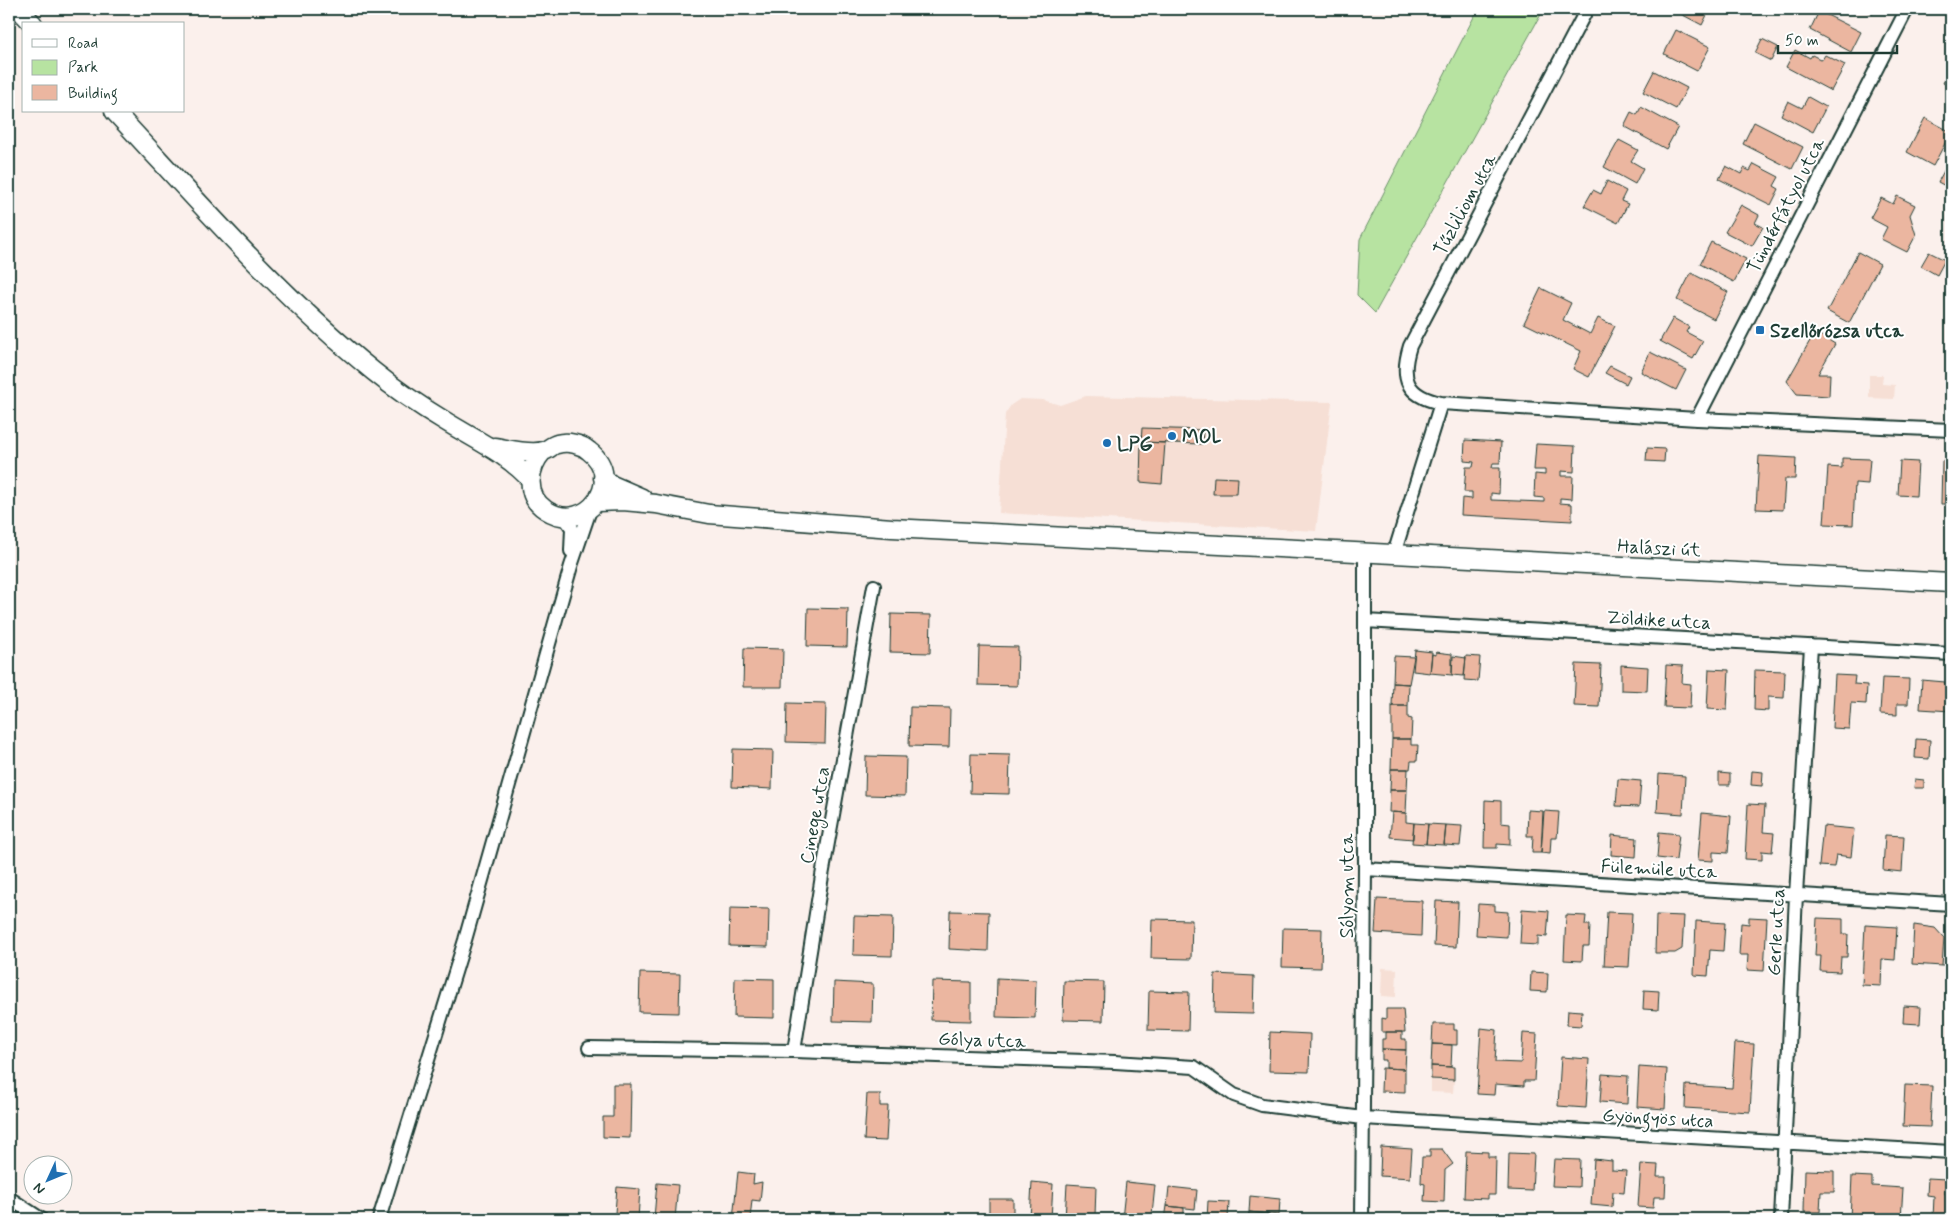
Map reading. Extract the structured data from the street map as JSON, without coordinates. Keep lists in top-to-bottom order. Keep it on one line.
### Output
{"streets":{"main road":["Halászi út"],"street":["Tűzliliom utca","Tündérfátyol utca","Zöldike utca","Cinege utca","Fülemüle utca","Sólyom utca","Gerle utca","Gólya utca","Gyöngyös utca"]},"crossings":[["Halászi út","Sólyom utca"],["Zöldike utca","Sólyom utca"],["Zöldike utca","Gerle utca"],["Cinege utca","Gólya utca"],["Fülemüle utca","Sólyom utca"],["Fülemüle utca","Gerle utca"],["Sólyom utca","Gólya utca"],["Sólyom utca","Gyöngyös utca"],["Gerle utca","Gyöngyös utca"],["Gólya utca","Gyöngyös utca"]],"places":{"transit":["Szellőrózsa utca"],"other":["MOL","LPG"]},"legend":["Road","Park","Building"],"scale_bar":"50 m","north":"bottom left"}
